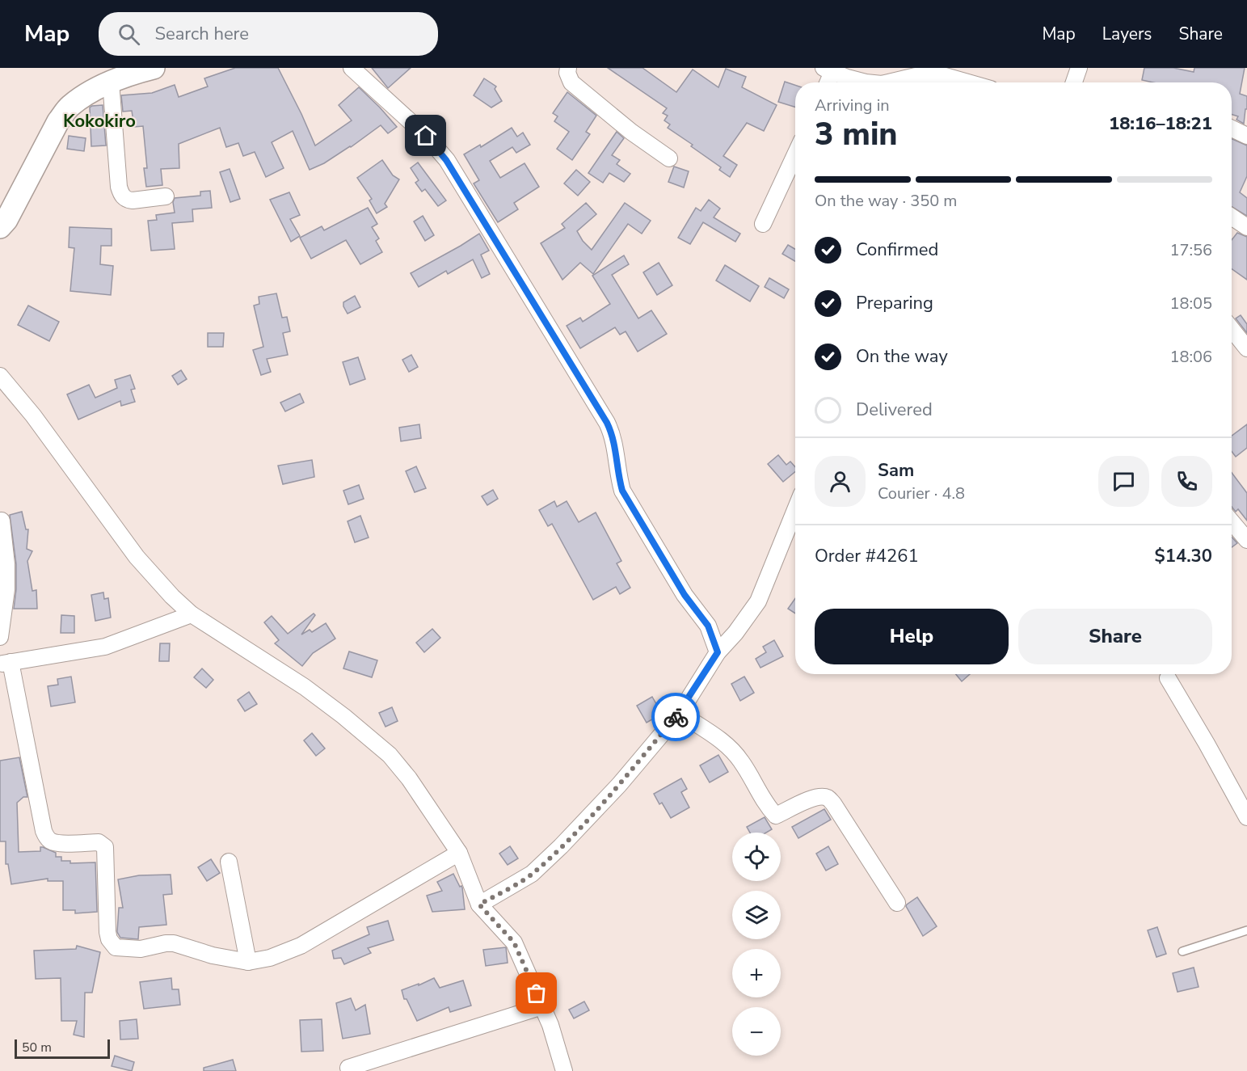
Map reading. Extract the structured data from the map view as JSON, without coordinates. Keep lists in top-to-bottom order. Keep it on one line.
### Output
{"districts":["Kokokiro"],"scale_bar":"50 m","page":{"header":"Map","search":"Search here","nav":["Map","Layers","Share"],"heading":["3 min","Arriving in","18:16–18:21"],"panel":["Sam","Courier · 4.8","Order #4261","$14.30"],"bar":"On the way · 350 m","list":[["Confirmed","17:56"],["Preparing","18:05"],["On the way","18:06"],"Delivered"],"buttons":["Help","Share"],"map_buttons":["+","−"],"scale":"50 m"}}
